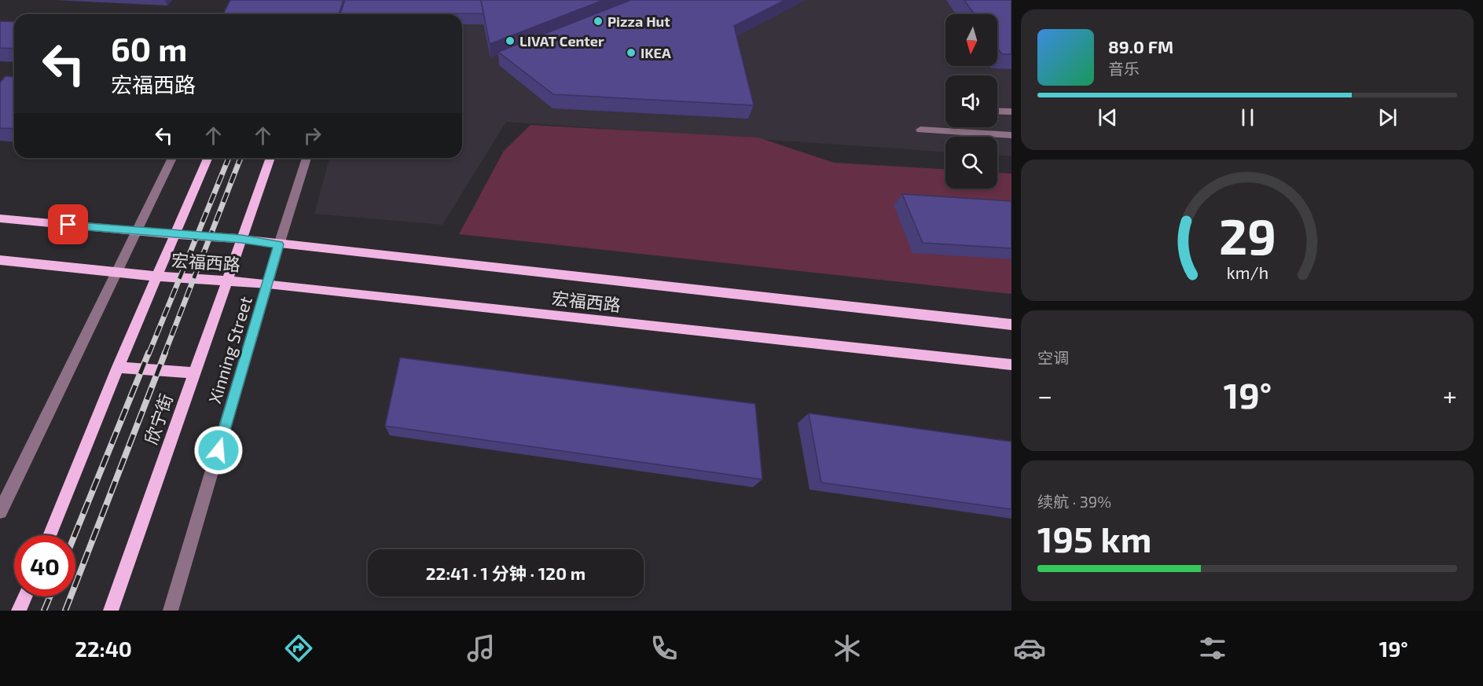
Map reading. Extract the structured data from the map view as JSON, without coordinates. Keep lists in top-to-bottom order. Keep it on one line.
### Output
{"streets":{"main road":["宏福西路","欣宁街"],"street":["Xinning Street"]},"crossings":[["宏福西路","Xinning Street"],["宏福西路","欣宁街"]],"places":["Pizza Hut","LIVAT Center","IKEA"],"north":"bottom","page":{"turn":["60 m","宏福西路"],"song":["89.0 FM","音乐"],"tile":["空调",["续航 · 39%","195 km"]],"heat":["−","19°","+"],"limit":"40","trip":"22:41 · 1 分钟 · 120 m","tabs":["22:40","19°"],"gauge":["29","km/h"]}}
